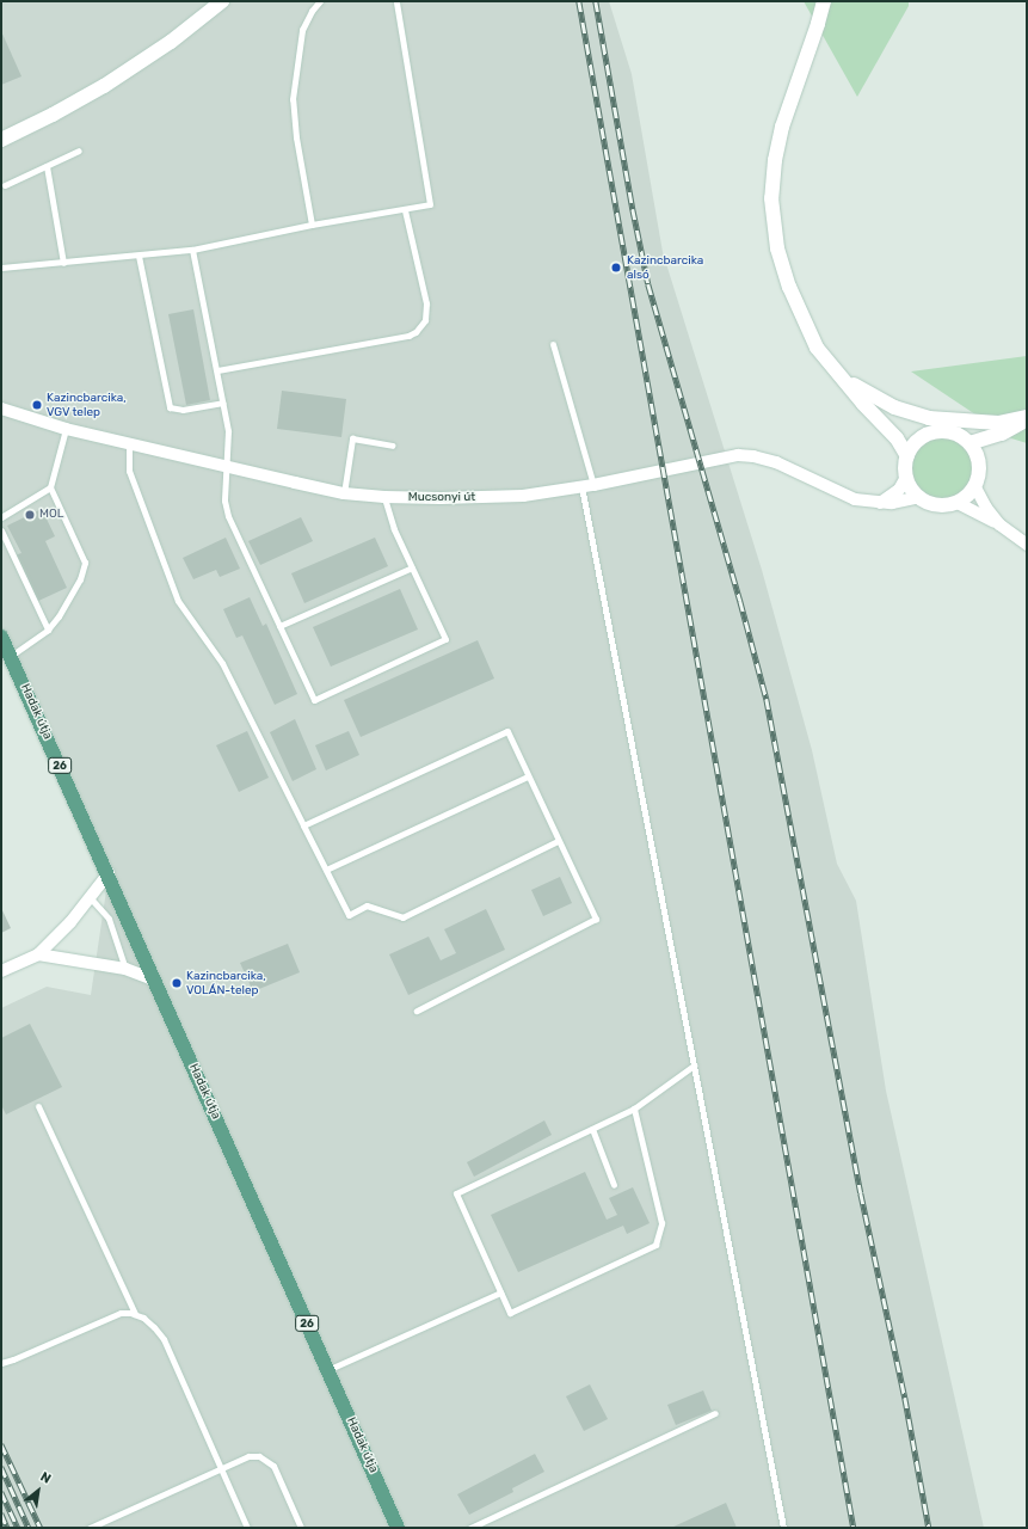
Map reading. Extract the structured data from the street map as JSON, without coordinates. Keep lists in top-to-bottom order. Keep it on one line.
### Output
{"streets":{"main road":["Hadak útja","26"],"street":["Mucsonyi út"]},"crossings":[["Hadak útja","26"]],"places":["Kazincbarcika alsó","Kazincbarcika, VGV telep","MOL","Kazincbarcika, VOLÁN-telep"],"north":"top right"}
